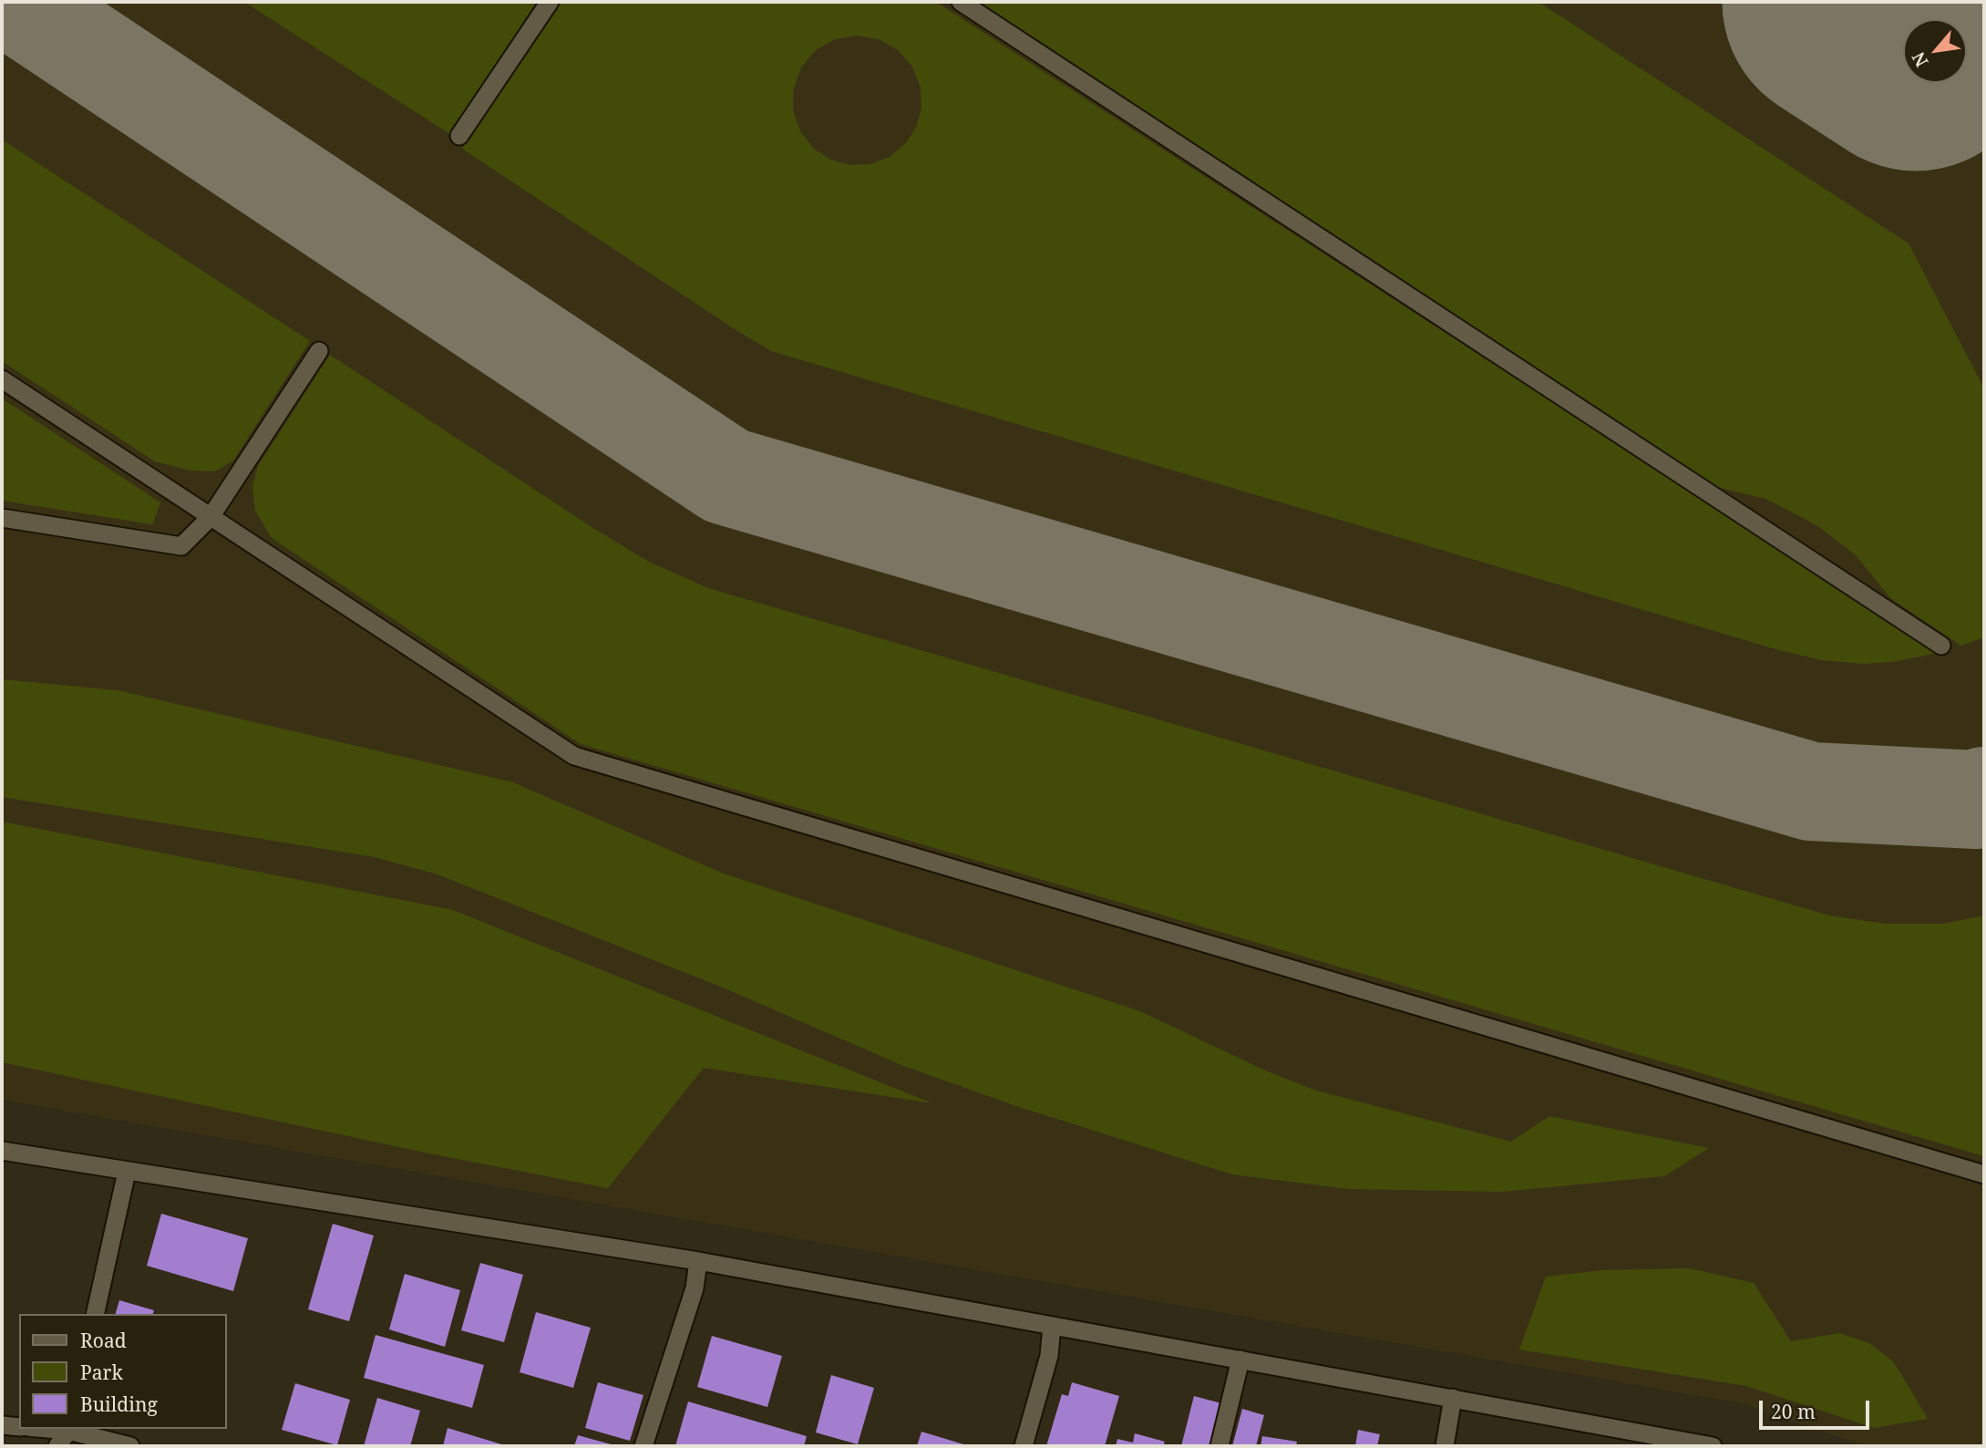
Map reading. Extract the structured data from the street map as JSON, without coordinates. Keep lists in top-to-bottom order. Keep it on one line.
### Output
{"legend":["Road","Park","Building"],"scale_bar":"20 m","north":"bottom left"}
